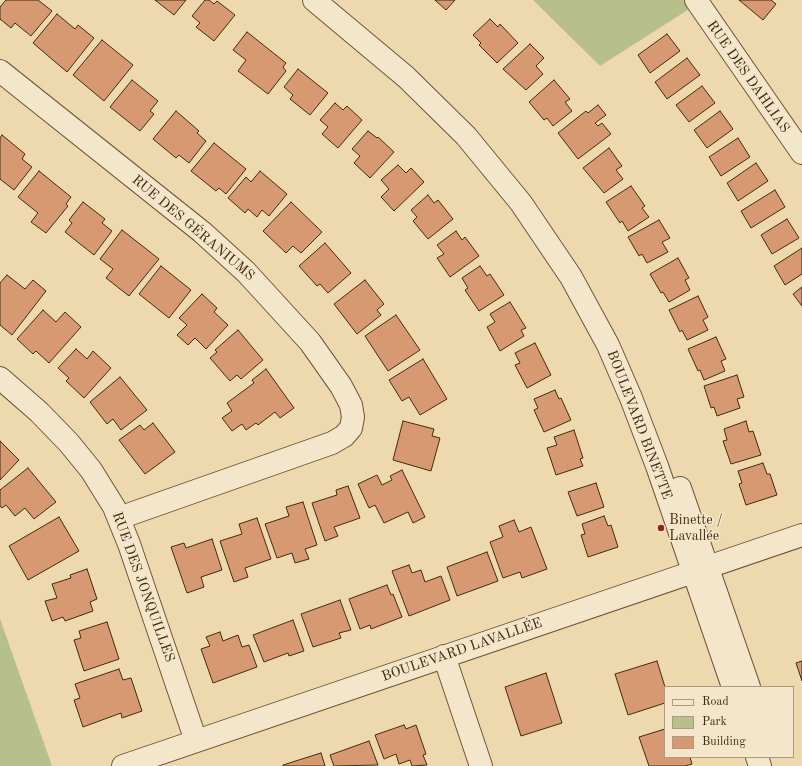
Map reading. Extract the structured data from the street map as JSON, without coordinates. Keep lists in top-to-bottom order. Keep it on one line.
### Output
{"streets":{"street":["RUE DES DAHLIAS","RUE DES GÉRANIUMS","BOULEVARD BINETTE","RUE DES JONQUILLES","BOULEVARD LAVALLÉE"]},"crossings":[["RUE DES GÉRANIUMS","RUE DES JONQUILLES"],["BOULEVARD BINETTE","BOULEVARD LAVALLÉE"],["RUE DES JONQUILLES","BOULEVARD LAVALLÉE"]],"places":["Binette / Lavallée"],"legend":["Road","Park","Building"]}
